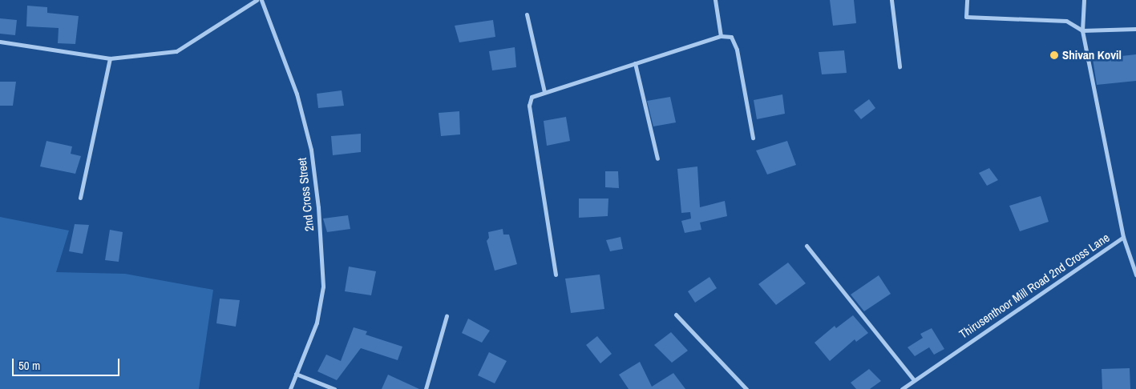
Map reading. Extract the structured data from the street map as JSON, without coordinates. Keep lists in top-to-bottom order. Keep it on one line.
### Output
{"streets":{"street":["2nd Cross Street","Thirusenthoor Mill Road 2nd Cross Lane"]},"places":["Shivan Kovil"],"scale_bar":"50 m"}
